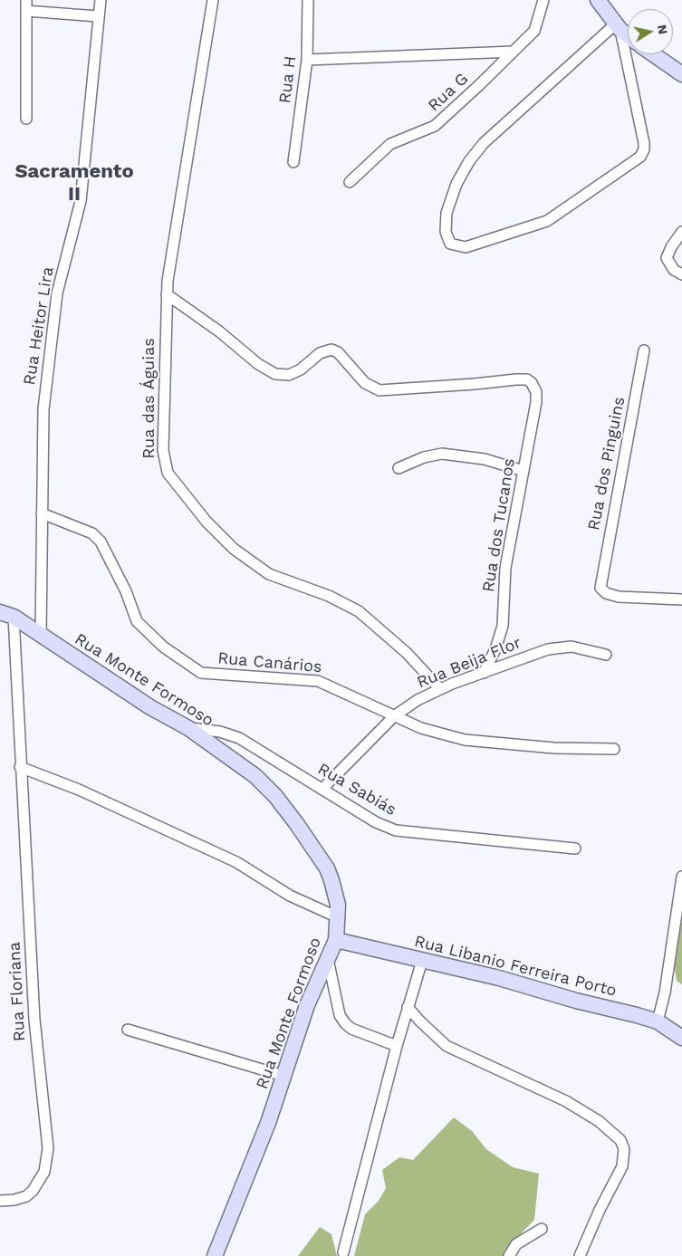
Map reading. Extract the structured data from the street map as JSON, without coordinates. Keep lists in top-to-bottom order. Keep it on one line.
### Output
{"streets":{"street":["Rua H","Rua G","Rua Heitor Lira","Rua das Águias","Rua dos Pinguins","Rua dos Tucanos","Rua Canários","Rua Beija Flor","Rua Monte Formoso","Rua Sabiás","Rua Libanio Ferreira Porto","Rua Floriana"]},"crossings":[["Rua Heitor Lira","Rua Canários"],["Rua Heitor Lira","Rua Monte Formoso"],["Rua das Águias","Rua dos Tucanos"],["Rua das Águias","Rua Beija Flor"],["Rua dos Tucanos","Rua Beija Flor"],["Rua Canários","Rua Beija Flor"],["Rua Beija Flor","Rua Sabiás"],["Rua Monte Formoso","Rua Sabiás"],["Rua Monte Formoso","Rua Libanio Ferreira Porto"],["Rua Monte Formoso","Rua Floriana"]],"districts":["Sacramento II"],"north":"right"}
